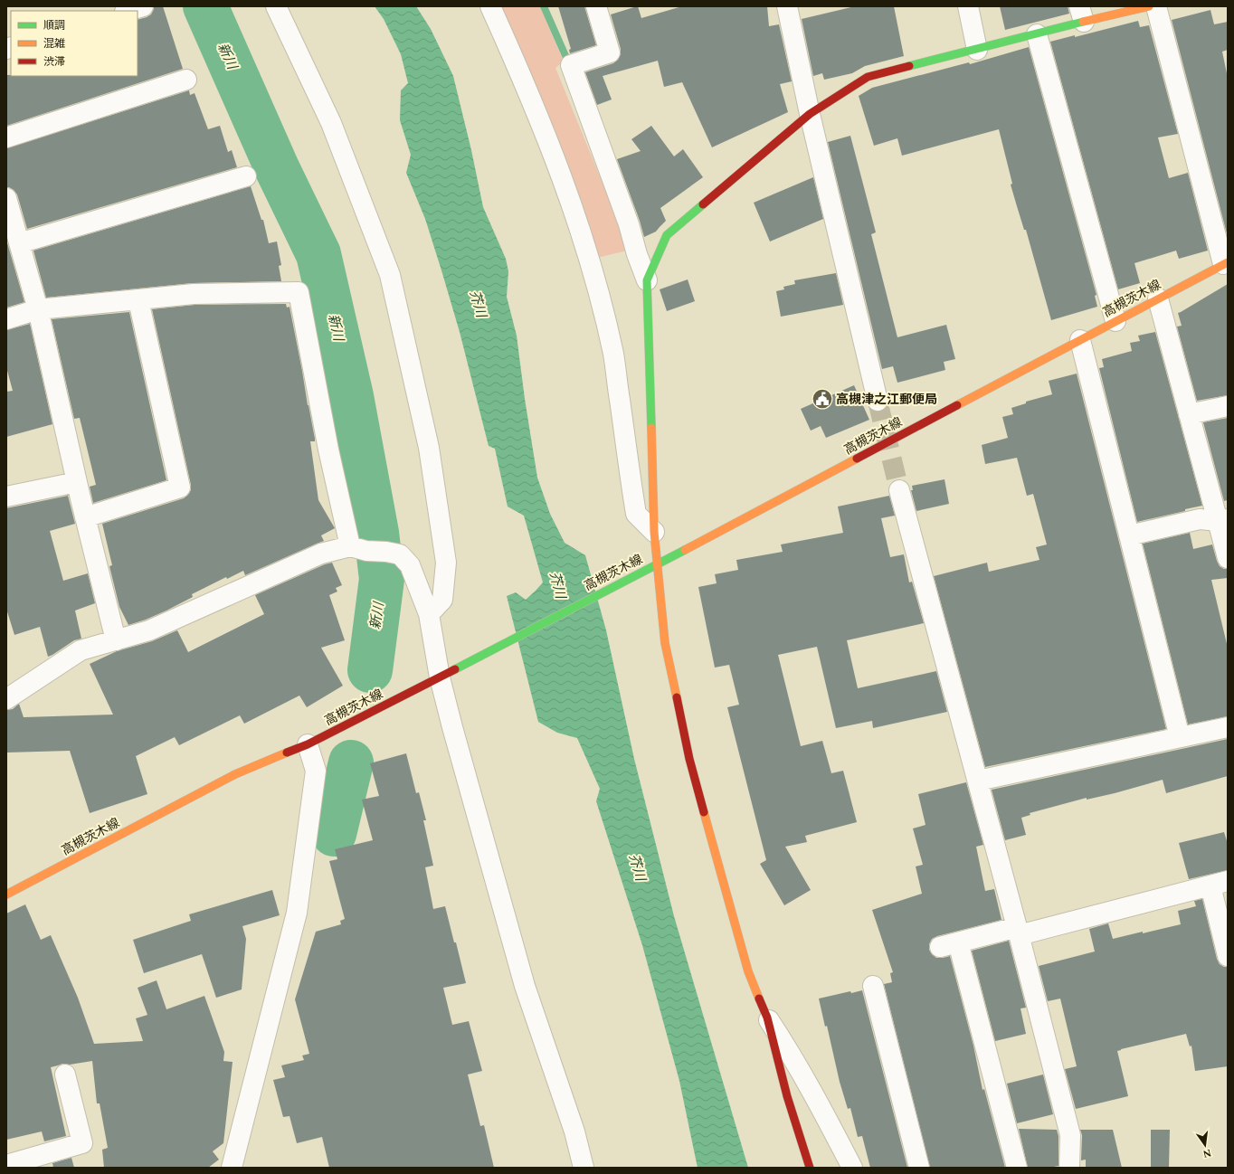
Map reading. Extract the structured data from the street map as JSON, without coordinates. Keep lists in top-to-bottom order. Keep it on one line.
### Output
{"streets":{"street":["高槻茨木線"]},"water":["新川","芥川"],"places":{"public building":["高槻津之江郵便局"]},"legend":["順調","混雑","渋滞"],"north":"bottom"}
